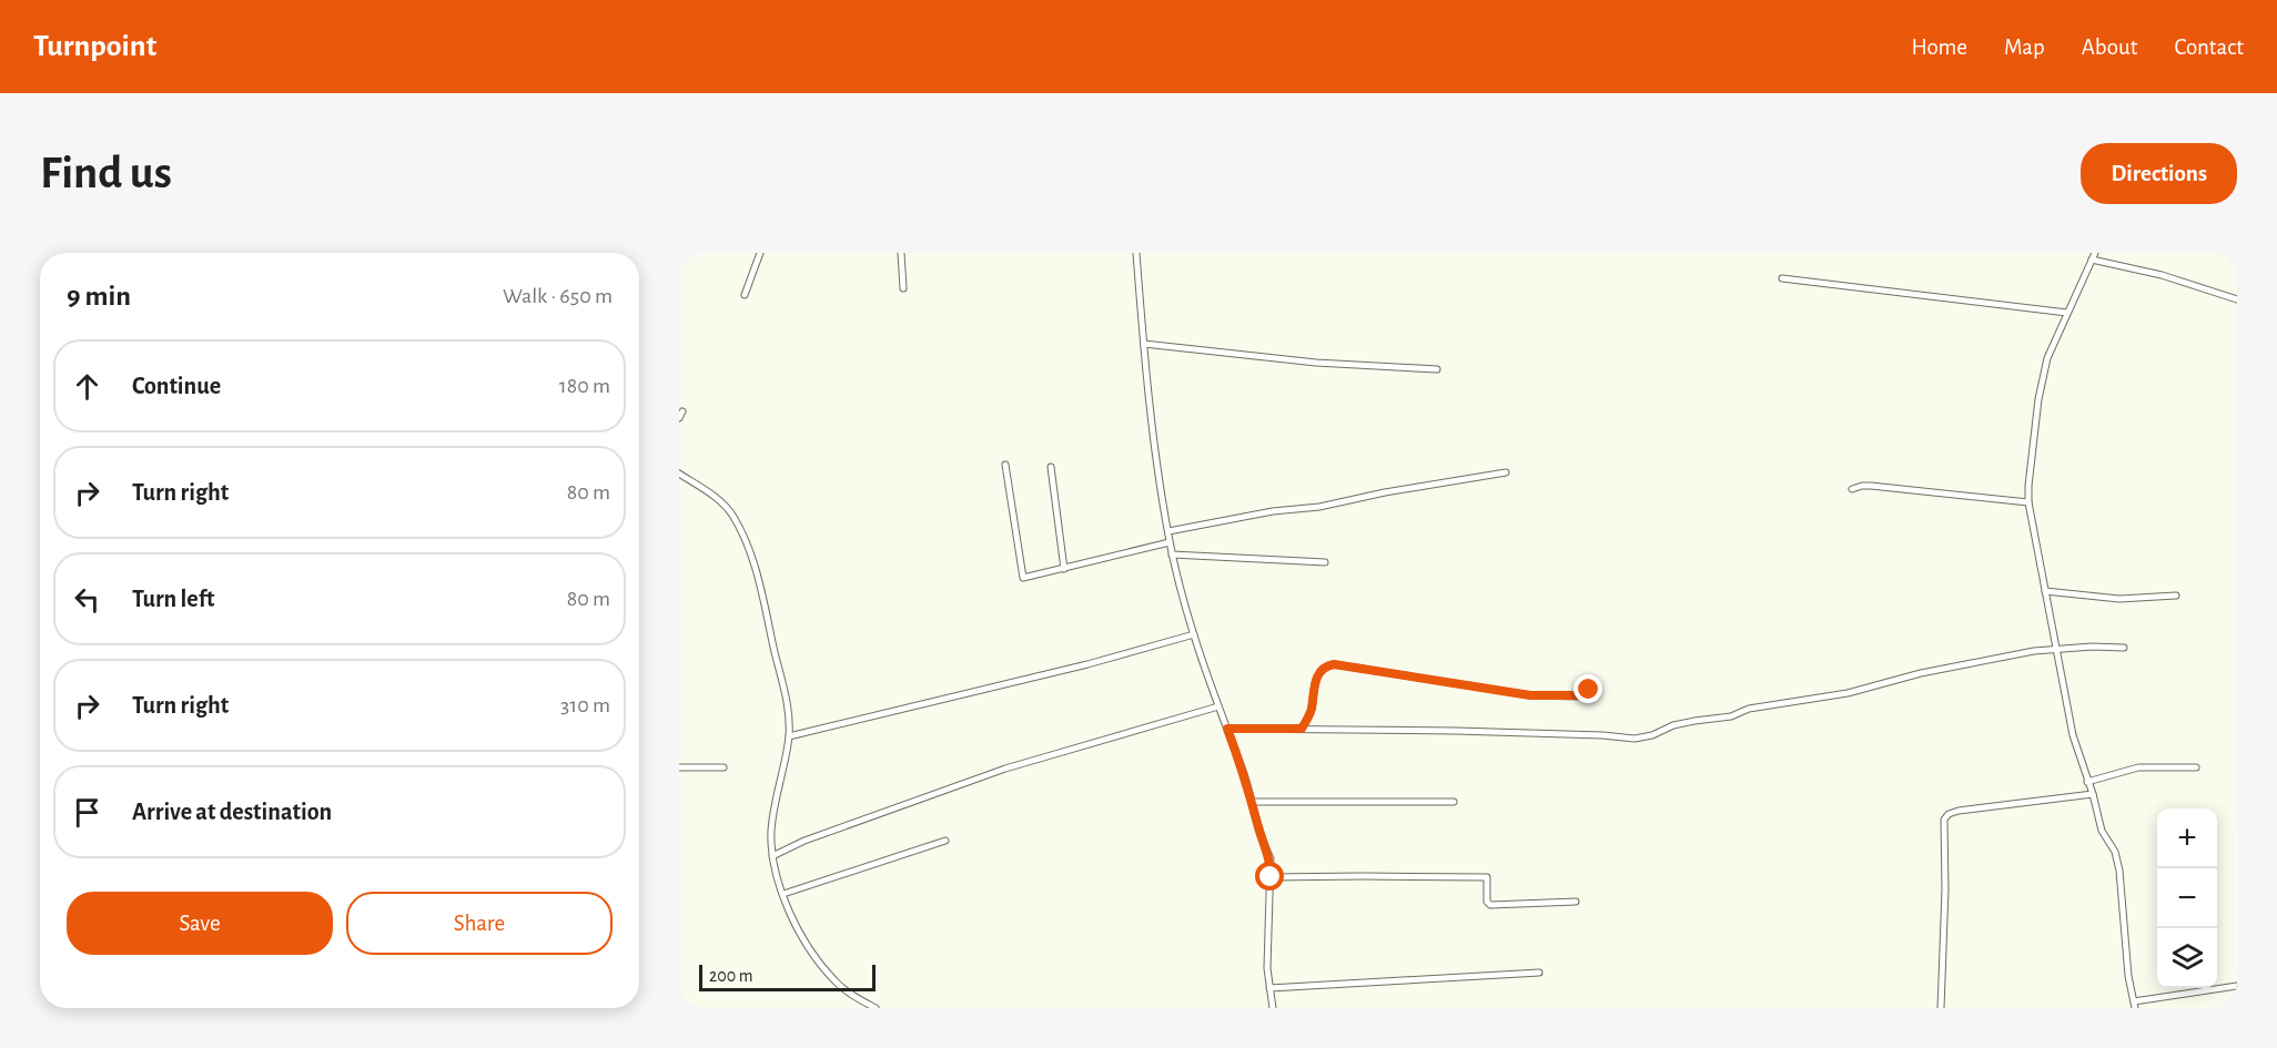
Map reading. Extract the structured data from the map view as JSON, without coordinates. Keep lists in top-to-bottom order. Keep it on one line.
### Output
{"scale_bar":"200 m","page":{"header":"Turnpoint","nav":["Home","Map","About","Contact"],"buttons":["Directions",["Save","Share"]],"title":"Find us","heading":["9 min","Walk · 650 m"],"list":[["Continue","180 m"],["Turn right","80 m"],["Turn left","80 m"],["Turn right","310 m"],"Arrive at destination"],"map_buttons":["+","−"],"scale":"200 m"}}
